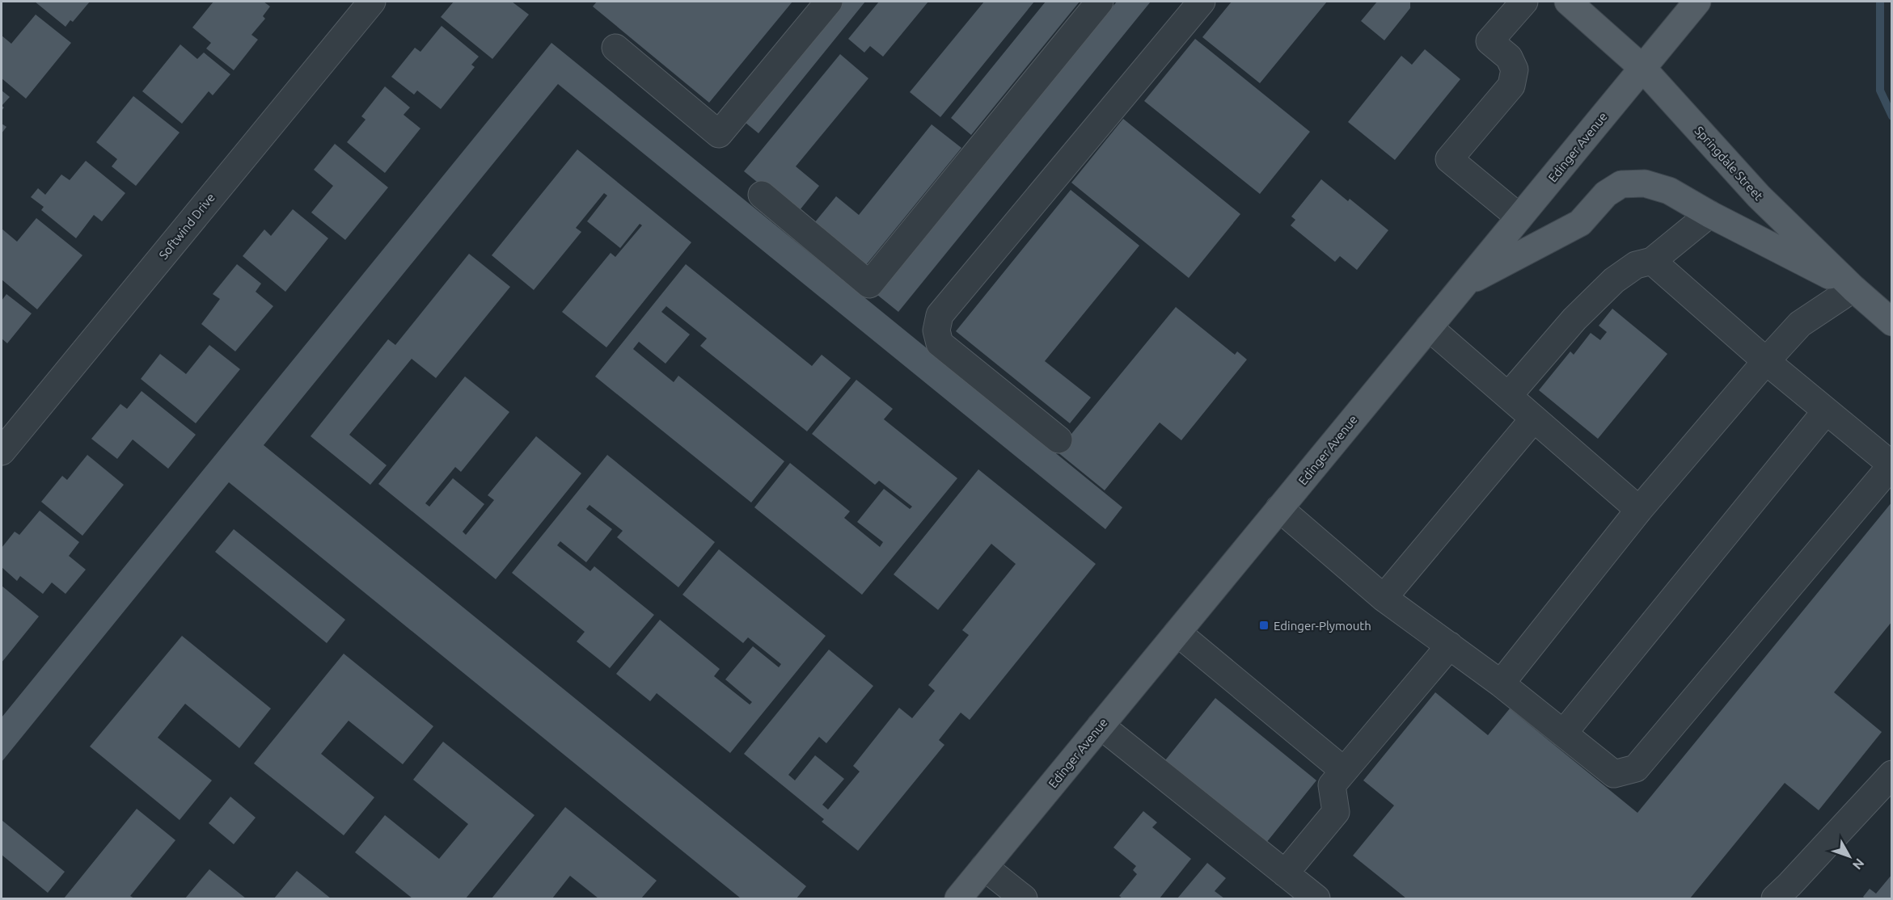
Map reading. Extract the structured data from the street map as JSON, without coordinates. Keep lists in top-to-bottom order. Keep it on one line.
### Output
{"streets":{"main road":["Edinger Avenue","Springdale Street"],"street":["Softwind Drive"]},"crossings":[["Edinger Avenue","Springdale Street"]],"places":{"transit":["Edinger-Plymouth"]},"north":"bottom right"}
